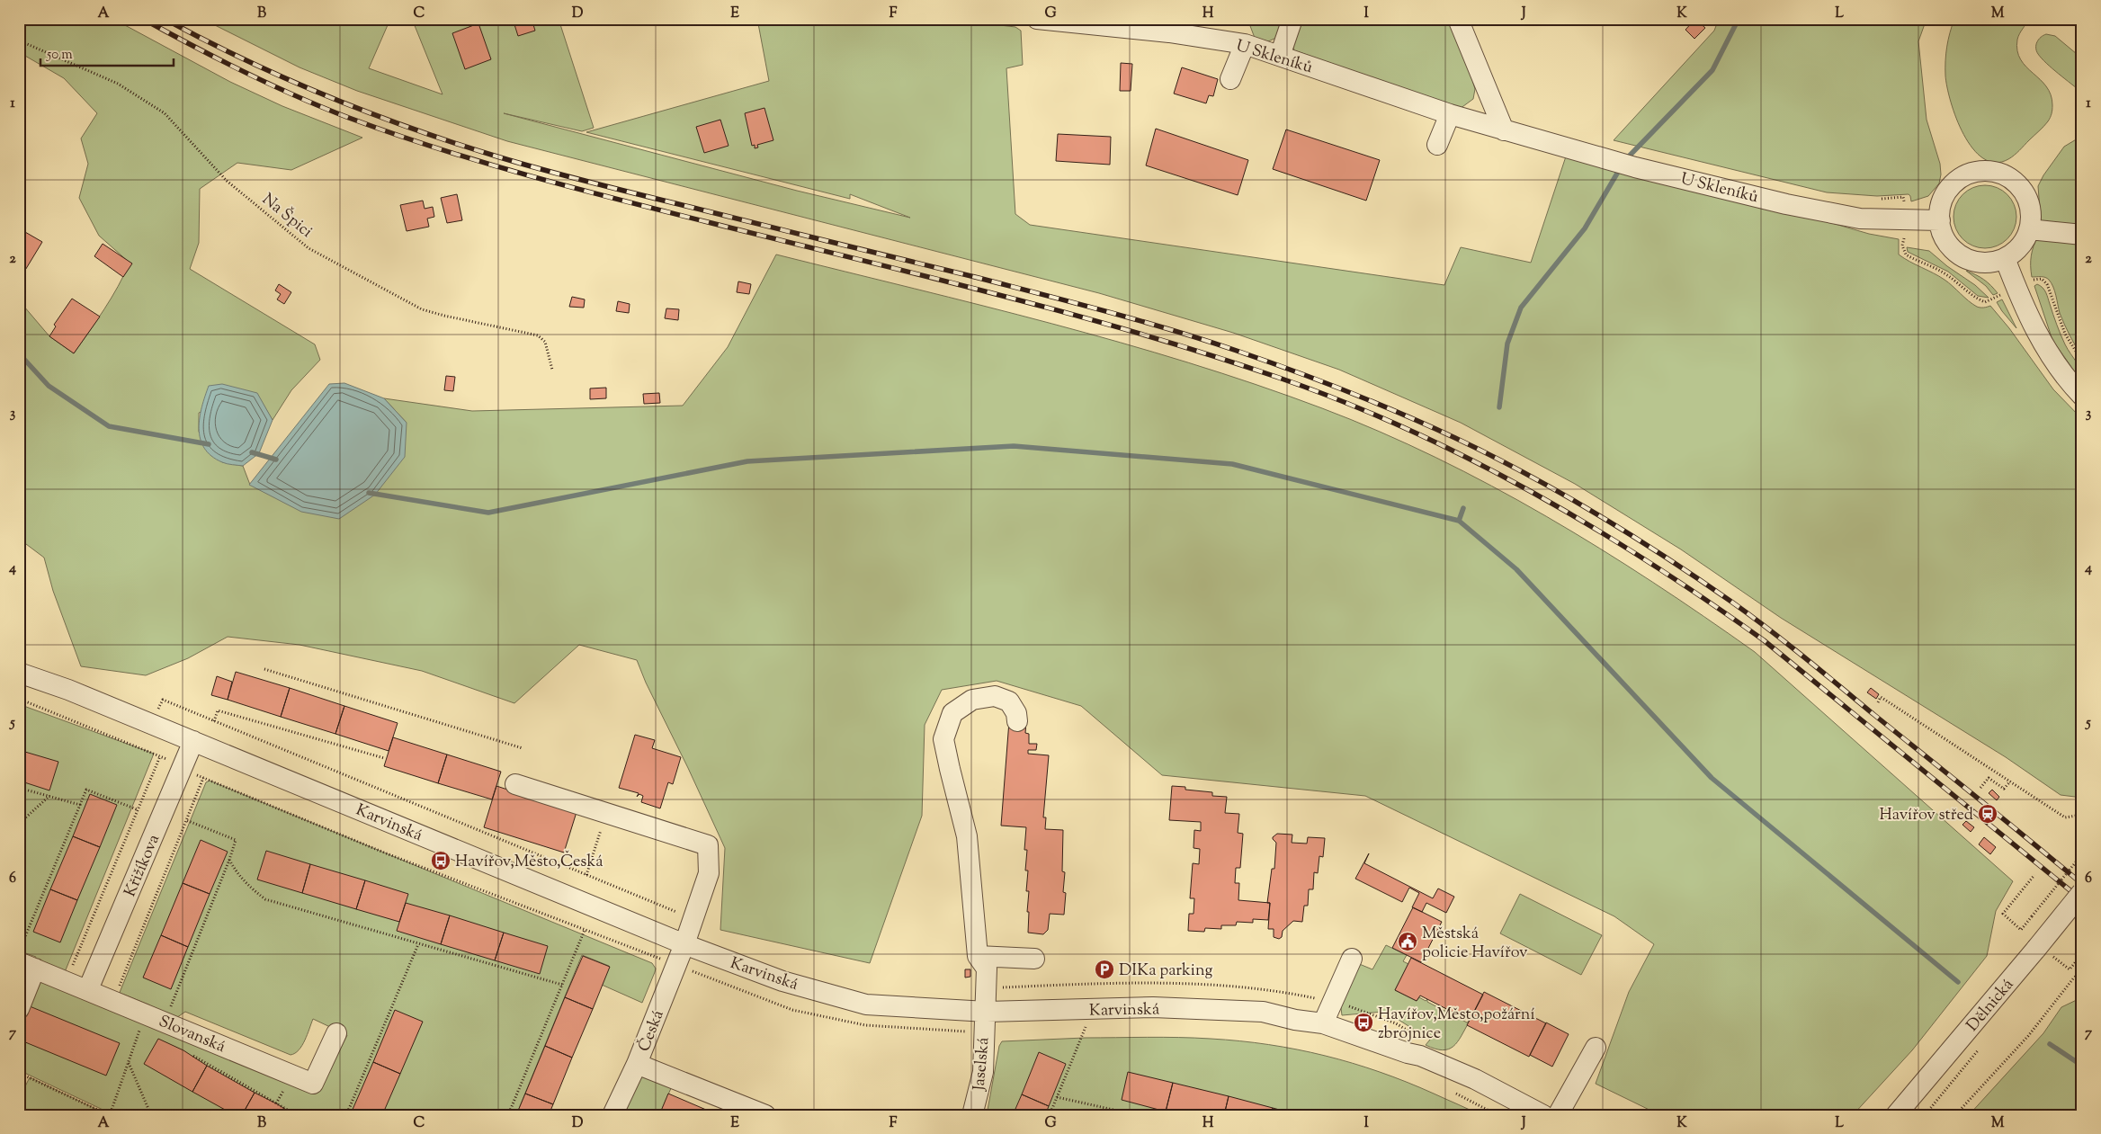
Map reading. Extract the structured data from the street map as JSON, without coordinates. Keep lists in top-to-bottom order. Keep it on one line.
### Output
{"streets":{"street":["U Skleníků","Karvinská","Křižíkova","Dělnická","Česká","Slovanská","Jaselská"],"path":["Na Špici"]},"crossings":[["Karvinská","Křižíkova"],["Karvinská","Česká"],["Karvinská","Jaselská"],["Křižíkova","Slovanská"]],"places":{"station":["Havířov střed"],"bus stop":["Havířov,Město,Česká","Havířov,Město,požární zbrojnice"],"public building":["Městská policie Havířov"],"parking":["DIKa parking"]},"scale_bar":"50 m","grid":{"columns":["A","B","C","D","E","F","G","H","I","J","K","L","M"],"rows":["1","2","3","4","5","6","7"]}}
